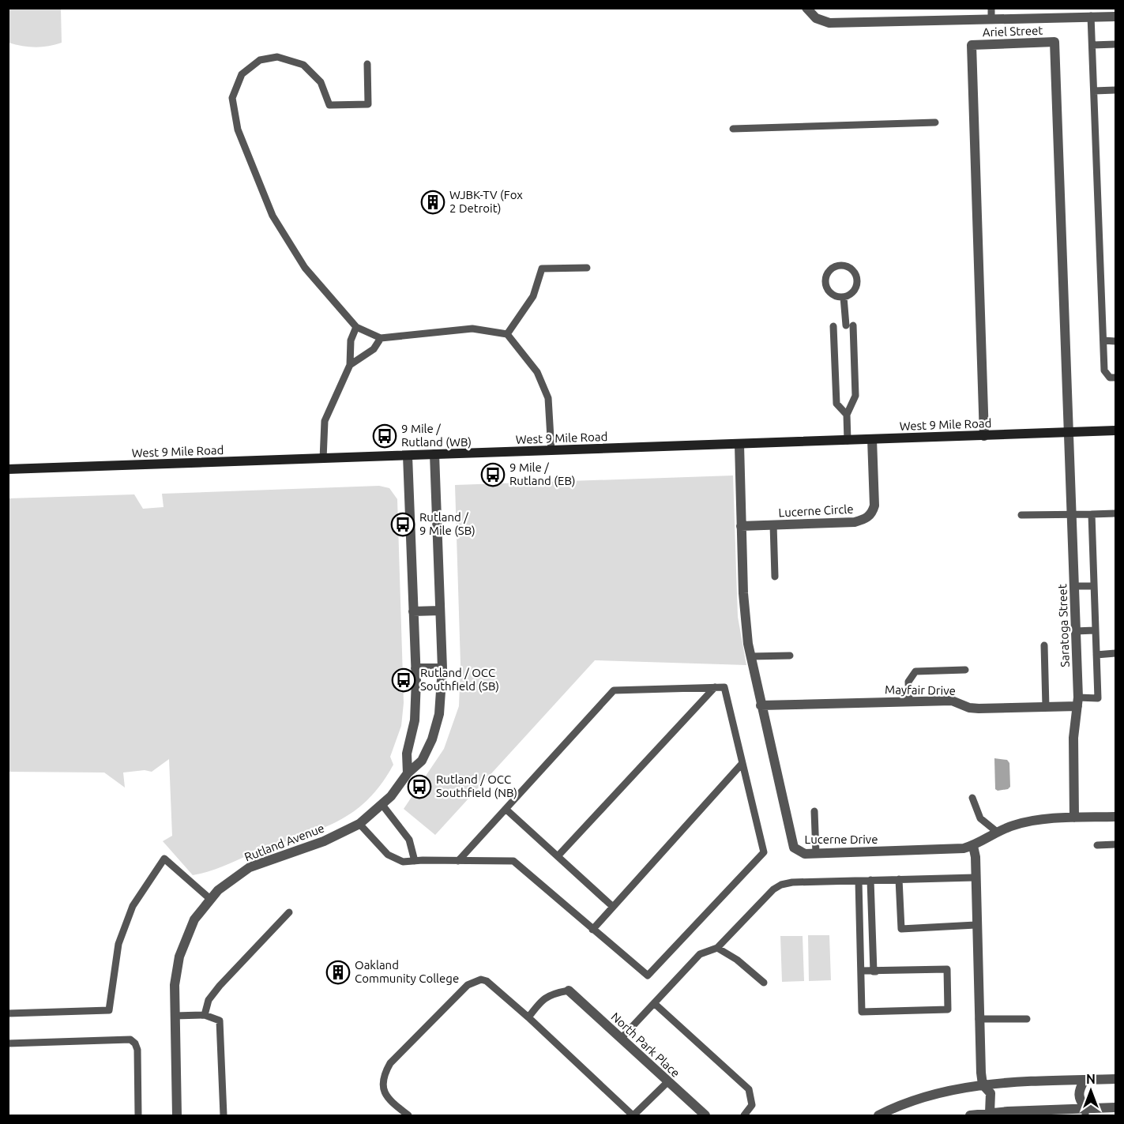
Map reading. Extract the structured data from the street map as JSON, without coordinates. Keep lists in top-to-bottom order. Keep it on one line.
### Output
{"streets":{"main road":["West 9 Mile Road"],"street":["Ariel Street","Lucerne Circle","Saratoga Street","Mayfair Drive","Lucerne Drive","Rutland Avenue","North Park Place"]},"crossings":[["Ariel Street","West 9 Mile Road"],["Ariel Street","Saratoga Street"],["West 9 Mile Road","Lucerne Circle"],["West 9 Mile Road","Saratoga Street"],["West 9 Mile Road","Lucerne Drive"],["West 9 Mile Road","Rutland Avenue"],["Lucerne Circle","Lucerne Drive"],["Saratoga Street","Mayfair Drive"],["Mayfair Drive","Lucerne Drive"]],"places":{"building":["WJBK-TV (Fox 2 Detroit)","Oakland Community College"],"bus stop":["9 Mile / Rutland (WB)","9 Mile / Rutland (EB)","Rutland / 9 Mile (SB)","Rutland / OCC Southfield (SB)","Rutland / OCC Southfield (NB)"]},"north":"top"}
